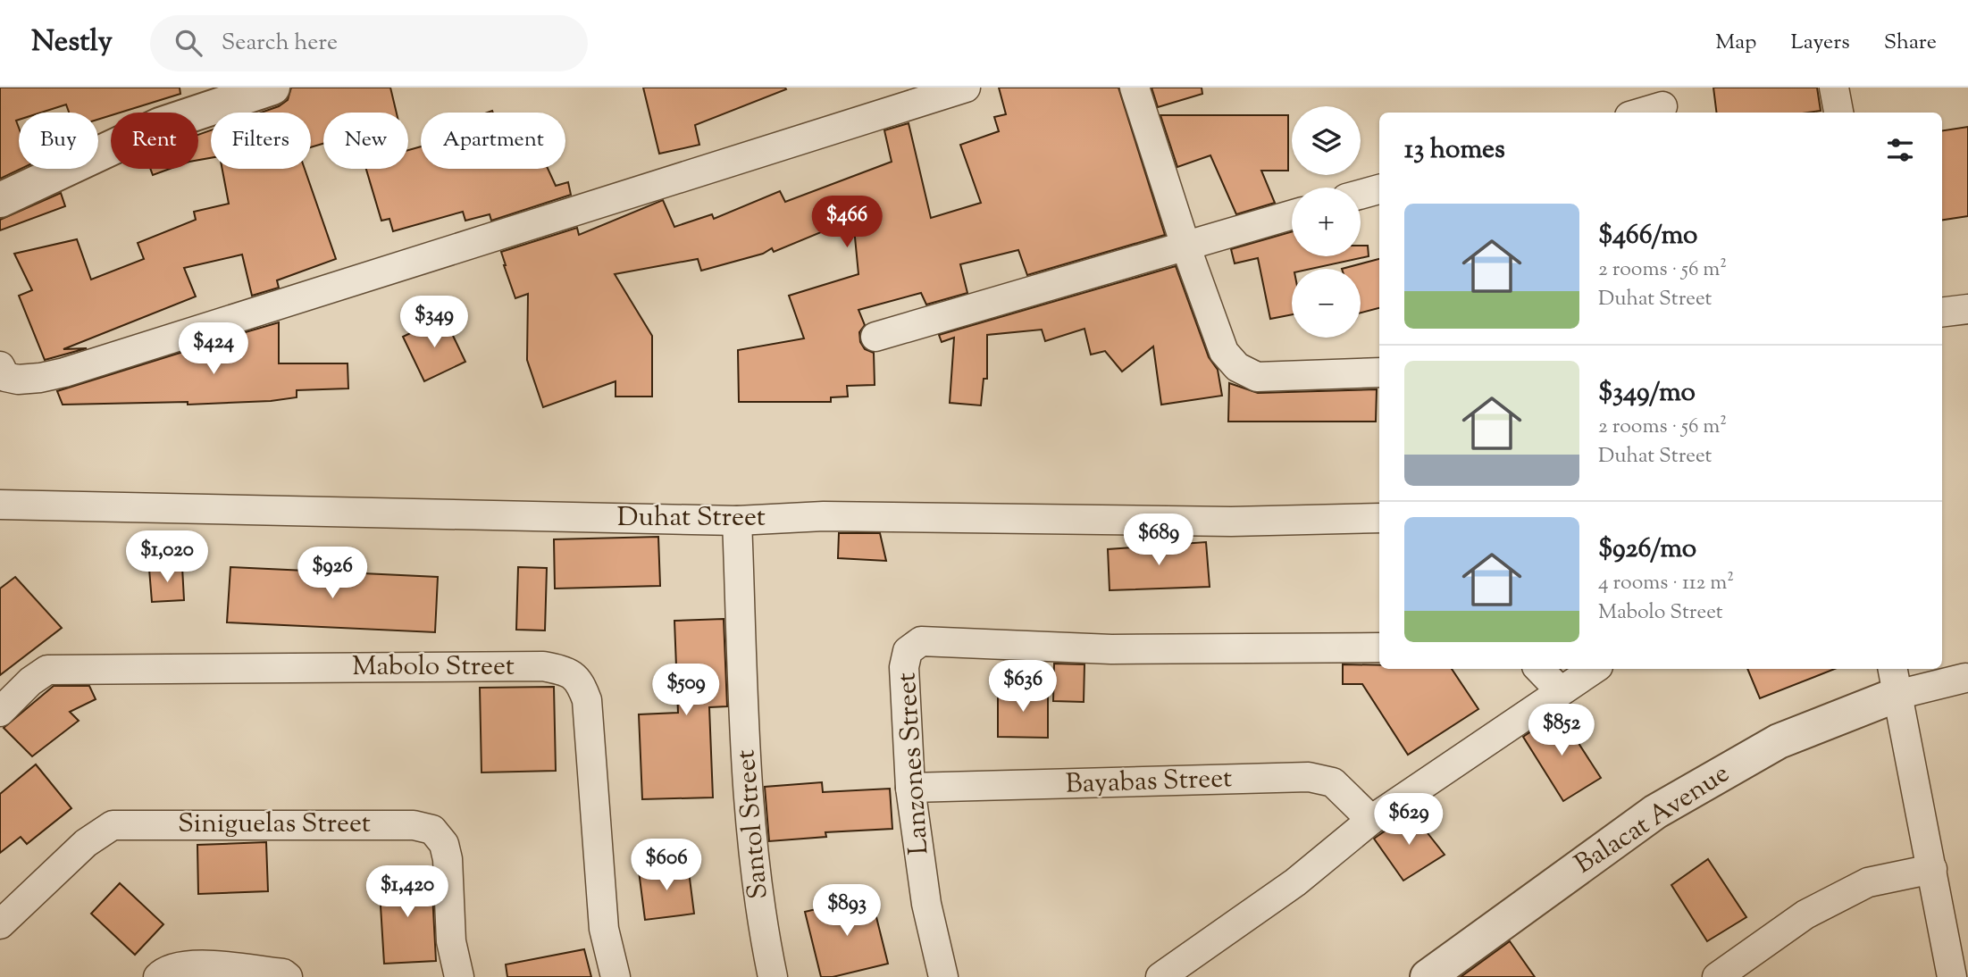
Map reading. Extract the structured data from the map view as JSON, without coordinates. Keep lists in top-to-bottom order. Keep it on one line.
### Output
{"streets":{"street":["Duhat Street","Mabolo Street","Lanzones Street","Bayabas Street","Balacat Avenue","Siniguelas Street","Santol Street"]},"crossings":[["Duhat Street","Santol Street"],["Lanzones Street","Bayabas Street"]],"page":{"header":"Nestly","search":"Search here","nav":["Map","Layers","Share"],"map_buttons":["+","−"],"chip":["Buy","Rent","Filters","New","Apartment"],"heading":"13 homes","list":[{"name":"$466/mo","note":"2 rooms · 56 m² · Duhat Street"},{"name":"$349/mo","note":"2 rooms · 56 m² · Duhat Street"},{"name":"$926/mo","note":"4 rooms · 112 m² · Mabolo Street"}],"price":["$466","$349","$424","$689","$1,020","$926","$636","$509","$852","$629","$606","$1,420","$893"]}}
